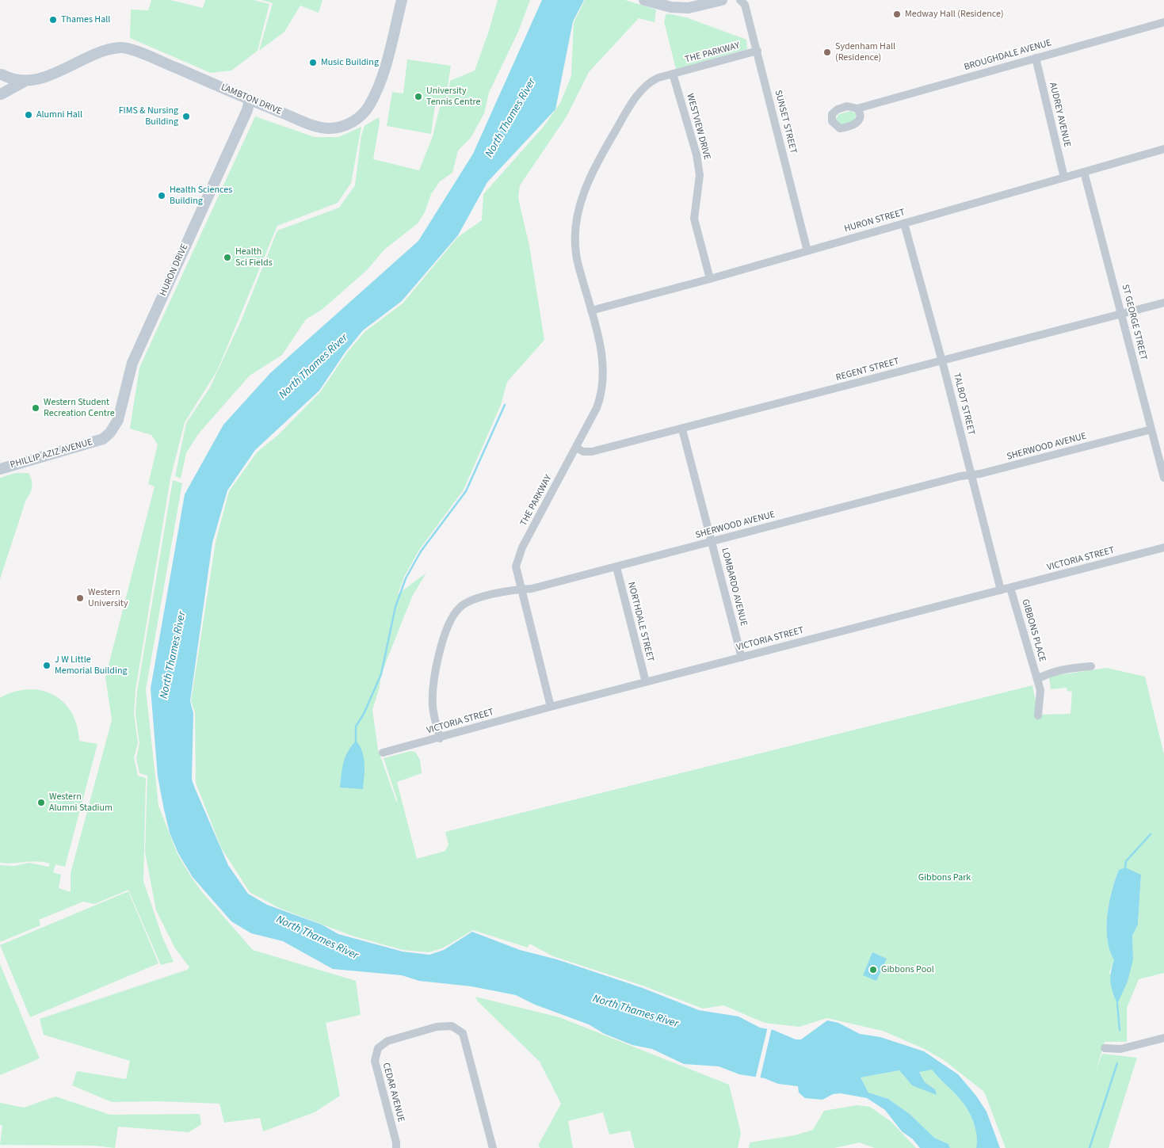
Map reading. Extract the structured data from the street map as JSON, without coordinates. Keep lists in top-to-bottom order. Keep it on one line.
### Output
{"streets":{"street":["THE PARKWAY","BROUGHDALE AVENUE","LAMBTON DRIVE","AUDREY AVENUE","SUNSET STREET","WESTVIEW DRIVE","HURON STREET","HURON DRIVE","ST GEORGE STREET","REGENT STREET","TALBOT STREET","SHERWOOD AVENUE","PHILLIP AZIZ AVENUE","VICTORIA STREET","LOMBARDO AVENUE","NORTHDALE STREET","GIBBONS PLACE","CEDAR AVENUE"]},"crossings":[["THE PARKWAY","SUNSET STREET"],["THE PARKWAY","WESTVIEW DRIVE"],["THE PARKWAY","HURON STREET"],["THE PARKWAY","REGENT STREET"],["THE PARKWAY","SHERWOOD AVENUE"],["THE PARKWAY","VICTORIA STREET"],["BROUGHDALE AVENUE","AUDREY AVENUE"],["LAMBTON DRIVE","HURON DRIVE"],["AUDREY AVENUE","HURON STREET"],["SUNSET STREET","HURON STREET"],["WESTVIEW DRIVE","HURON STREET"],["HURON STREET","ST GEORGE STREET"],["HURON STREET","TALBOT STREET"],["HURON DRIVE","PHILLIP AZIZ AVENUE"],["ST GEORGE STREET","REGENT STREET"],["ST GEORGE STREET","SHERWOOD AVENUE"],["REGENT STREET","TALBOT STREET"],["REGENT STREET","LOMBARDO AVENUE"],["TALBOT STREET","SHERWOOD AVENUE"],["TALBOT STREET","VICTORIA STREET"],["SHERWOOD AVENUE","VICTORIA STREET"],["SHERWOOD AVENUE","LOMBARDO AVENUE"],["SHERWOOD AVENUE","NORTHDALE STREET"],["VICTORIA STREET","LOMBARDO AVENUE"],["VICTORIA STREET","NORTHDALE STREET"],["VICTORIA STREET","GIBBONS PLACE"]],"water":["North Thames River"],"parks":["Gibbons Park"],"places":["Medway Hall (Residence)","Thames Hall","Sydenham Hall (Residence)","Music Building","University Tennis Centre","Alumni Hall","FIMS & Nursing Building","Health Sciences Building","Health Sci Fields","Western Student Recreation Centre","Western University","J W Little Memorial Building","Western Alumni Stadium","Gibbons Pool"]}
